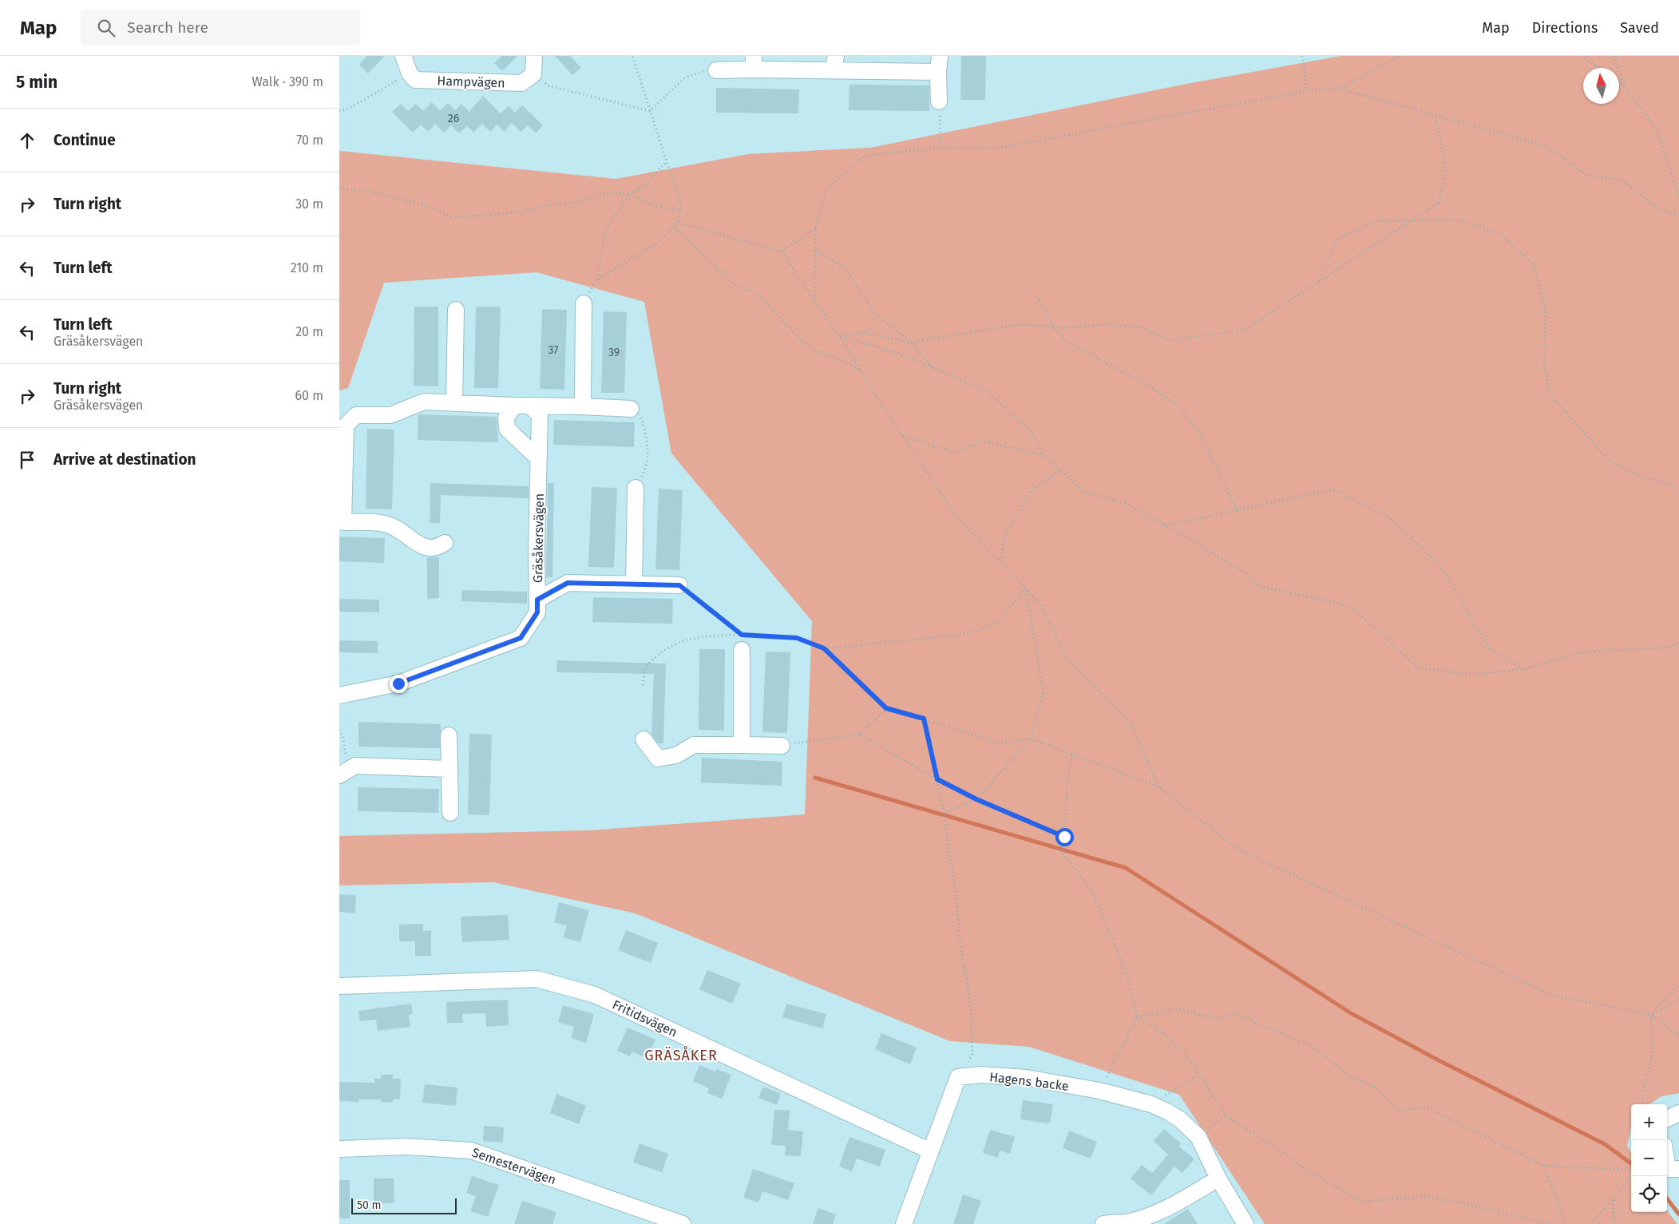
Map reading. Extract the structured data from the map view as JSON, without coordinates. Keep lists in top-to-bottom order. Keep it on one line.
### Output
{"streets":{"street":["Hampvägen","Gräsåkersvägen","Fritidsvägen","Hagens backe","Semestervägen"]},"districts":["GRÄSÅKER"],"house_numbers":["26","37","39"],"scale_bar":"50 m","north":"top","page":{"header":"Map","search":"Search here","nav":["Map","Directions","Saved"],"heading":["5 min","Walk · 390 m"],"list":[["Continue","70 m"],["Turn right","30 m"],["Turn left","210 m"],["Turn left","Gräsåkersvägen","20 m"],["Turn right","Gräsåkersvägen","60 m"],"Arrive at destination"],"map_buttons":["+","−"],"scale":"50 m"}}
